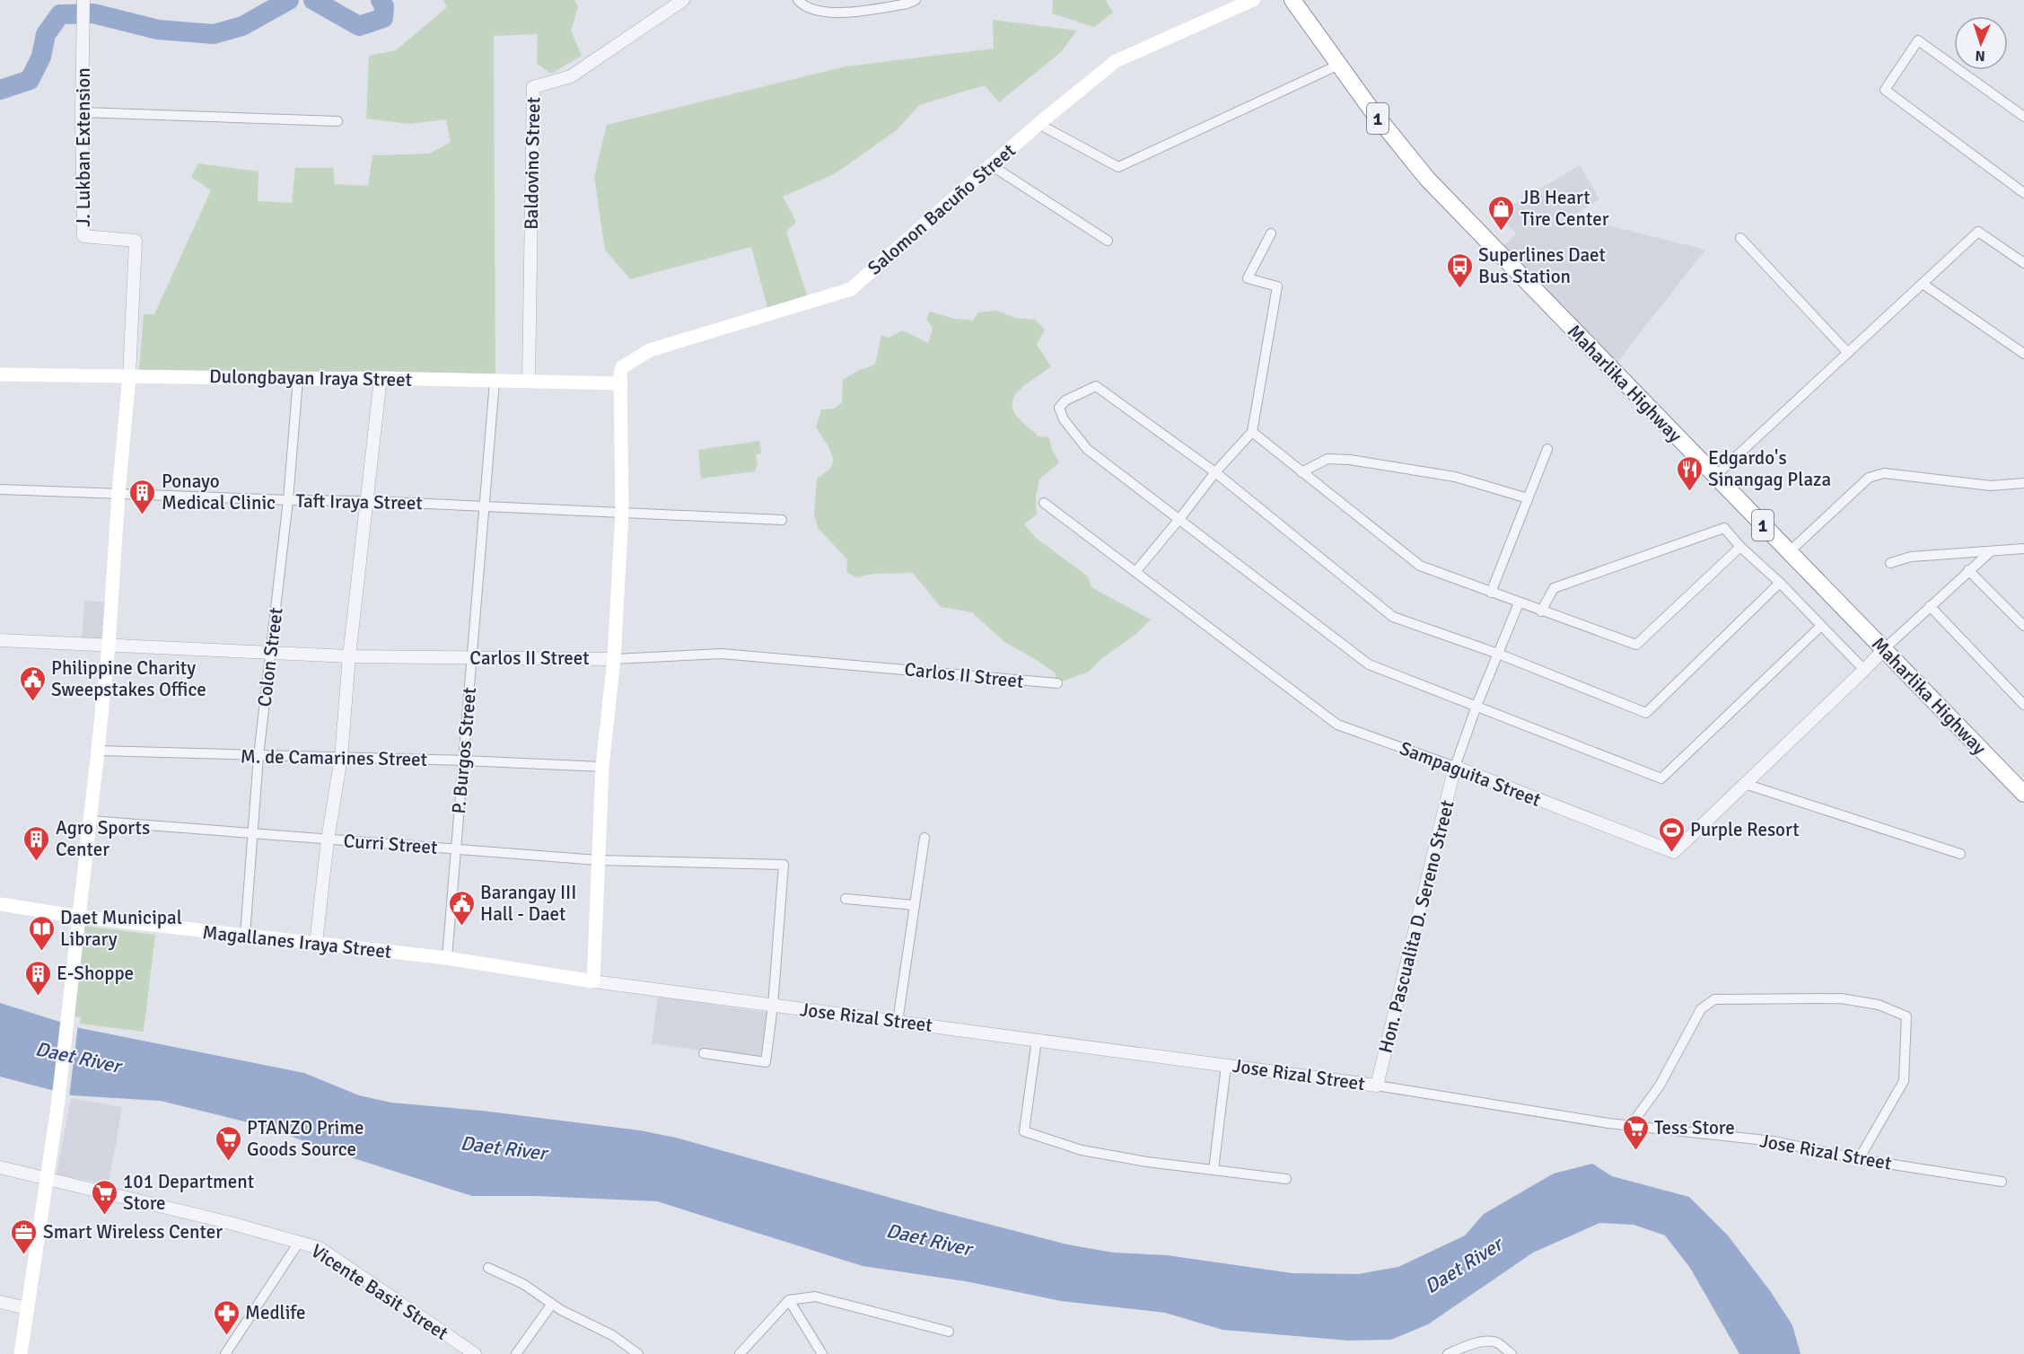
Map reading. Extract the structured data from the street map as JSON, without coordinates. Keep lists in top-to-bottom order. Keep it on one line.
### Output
{"streets":{"highway":["1","Maharlika Highway"],"main road":["Salomon Bacuño Street","Dulongbayan Iraya Street","Magallanes Iraya Street"],"street":["J. Lukban Extension","Baldovino Street","Taft Iraya Street","Colon Street","Carlos II Street","P. Burgos Street","M. de Camarines Street","Sampaguita Street","Curri Street","Hon. Pascualita D. Sereno Street","Jose Rizal Street","Vicente Basit Street"]},"crossings":[["J. Lukban Extension","Dulongbayan Iraya Street"],["Baldovino Street","Dulongbayan Iraya Street"],["Salomon Bacuño Street","Dulongbayan Iraya Street"],["Dulongbayan Iraya Street","Colon Street"],["Dulongbayan Iraya Street","P. Burgos Street"],["Maharlika Highway","Sampaguita Street"],["Taft Iraya Street","Colon Street"],["Taft Iraya Street","P. Burgos Street"],["Colon Street","Carlos II Street"],["Colon Street","M. de Camarines Street"],["Colon Street","Curri Street"],["Colon Street","Magallanes Iraya Street"],["Carlos II Street","P. Burgos Street"],["P. Burgos Street","M. de Camarines Street"],["P. Burgos Street","Curri Street"],["P. Burgos Street","Magallanes Iraya Street"],["Sampaguita Street","Hon. Pascualita D. Sereno Street"],["Curri Street","Jose Rizal Street"],["Hon. Pascualita D. Sereno Street","Jose Rizal Street"],["Magallanes Iraya Street","Jose Rizal Street"]],"water":["Daet River"],"places":{"shop":["JB Heart Tire Center"],"bus stop":["Superlines Daet Bus Station"],"restaurant":["Edgardo's Sinangag Plaza"],"building":["Ponayo Medical Clinic","Agro Sports Center","E-Shoppe"],"public building":["Philippine Charity Sweepstakes Office","Barangay III Hall - Daet"],"sports":["Purple Resort"],"library":["Daet Municipal Library"],"supermarket":["Tess Store","PTANZO Prime Goods Source","101 Department Store"],"office":["Smart Wireless Center"],"pharmacy":["Medlife"]},"north":"bottom"}
